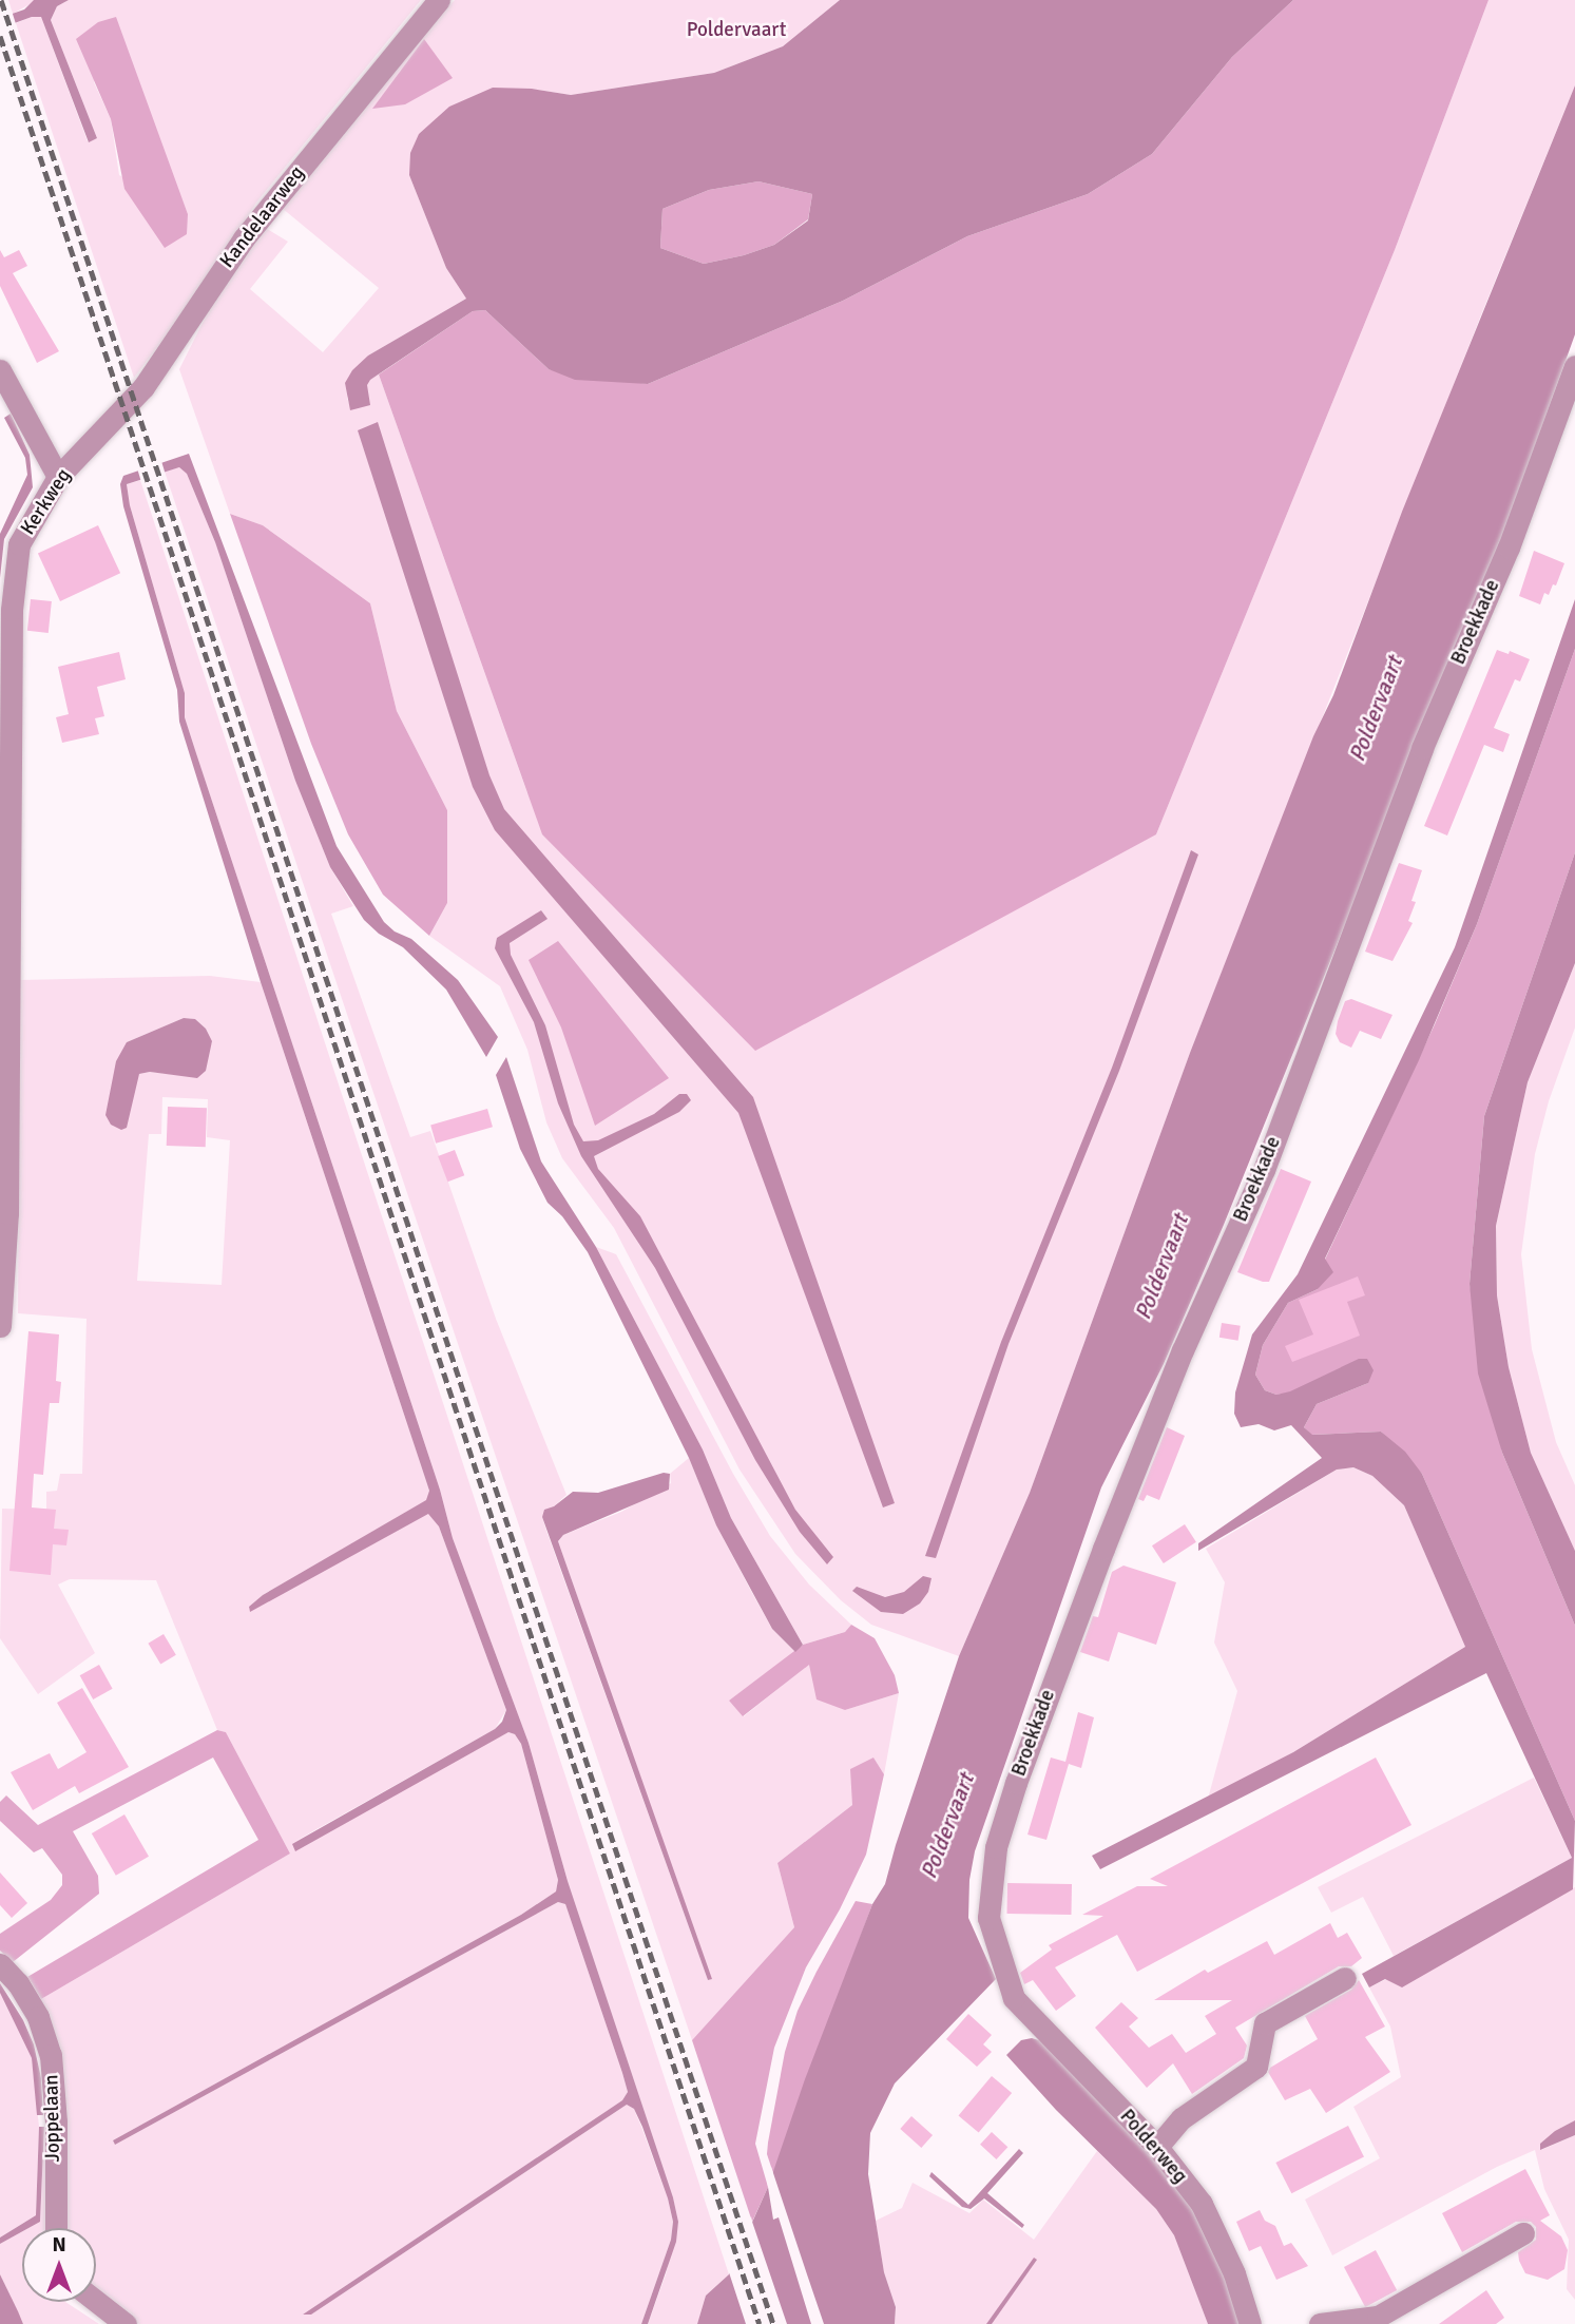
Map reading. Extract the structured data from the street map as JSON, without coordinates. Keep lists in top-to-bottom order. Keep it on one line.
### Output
{"streets":{"street":["Kandelaarweg","Kerkweg","Broekkade","Joppelaan","Polderweg"]},"crossings":[["Kandelaarweg","Kerkweg"],["Broekkade","Polderweg"]],"water":["Poldervaart"],"parks":["Poldervaart"],"north":"top"}
